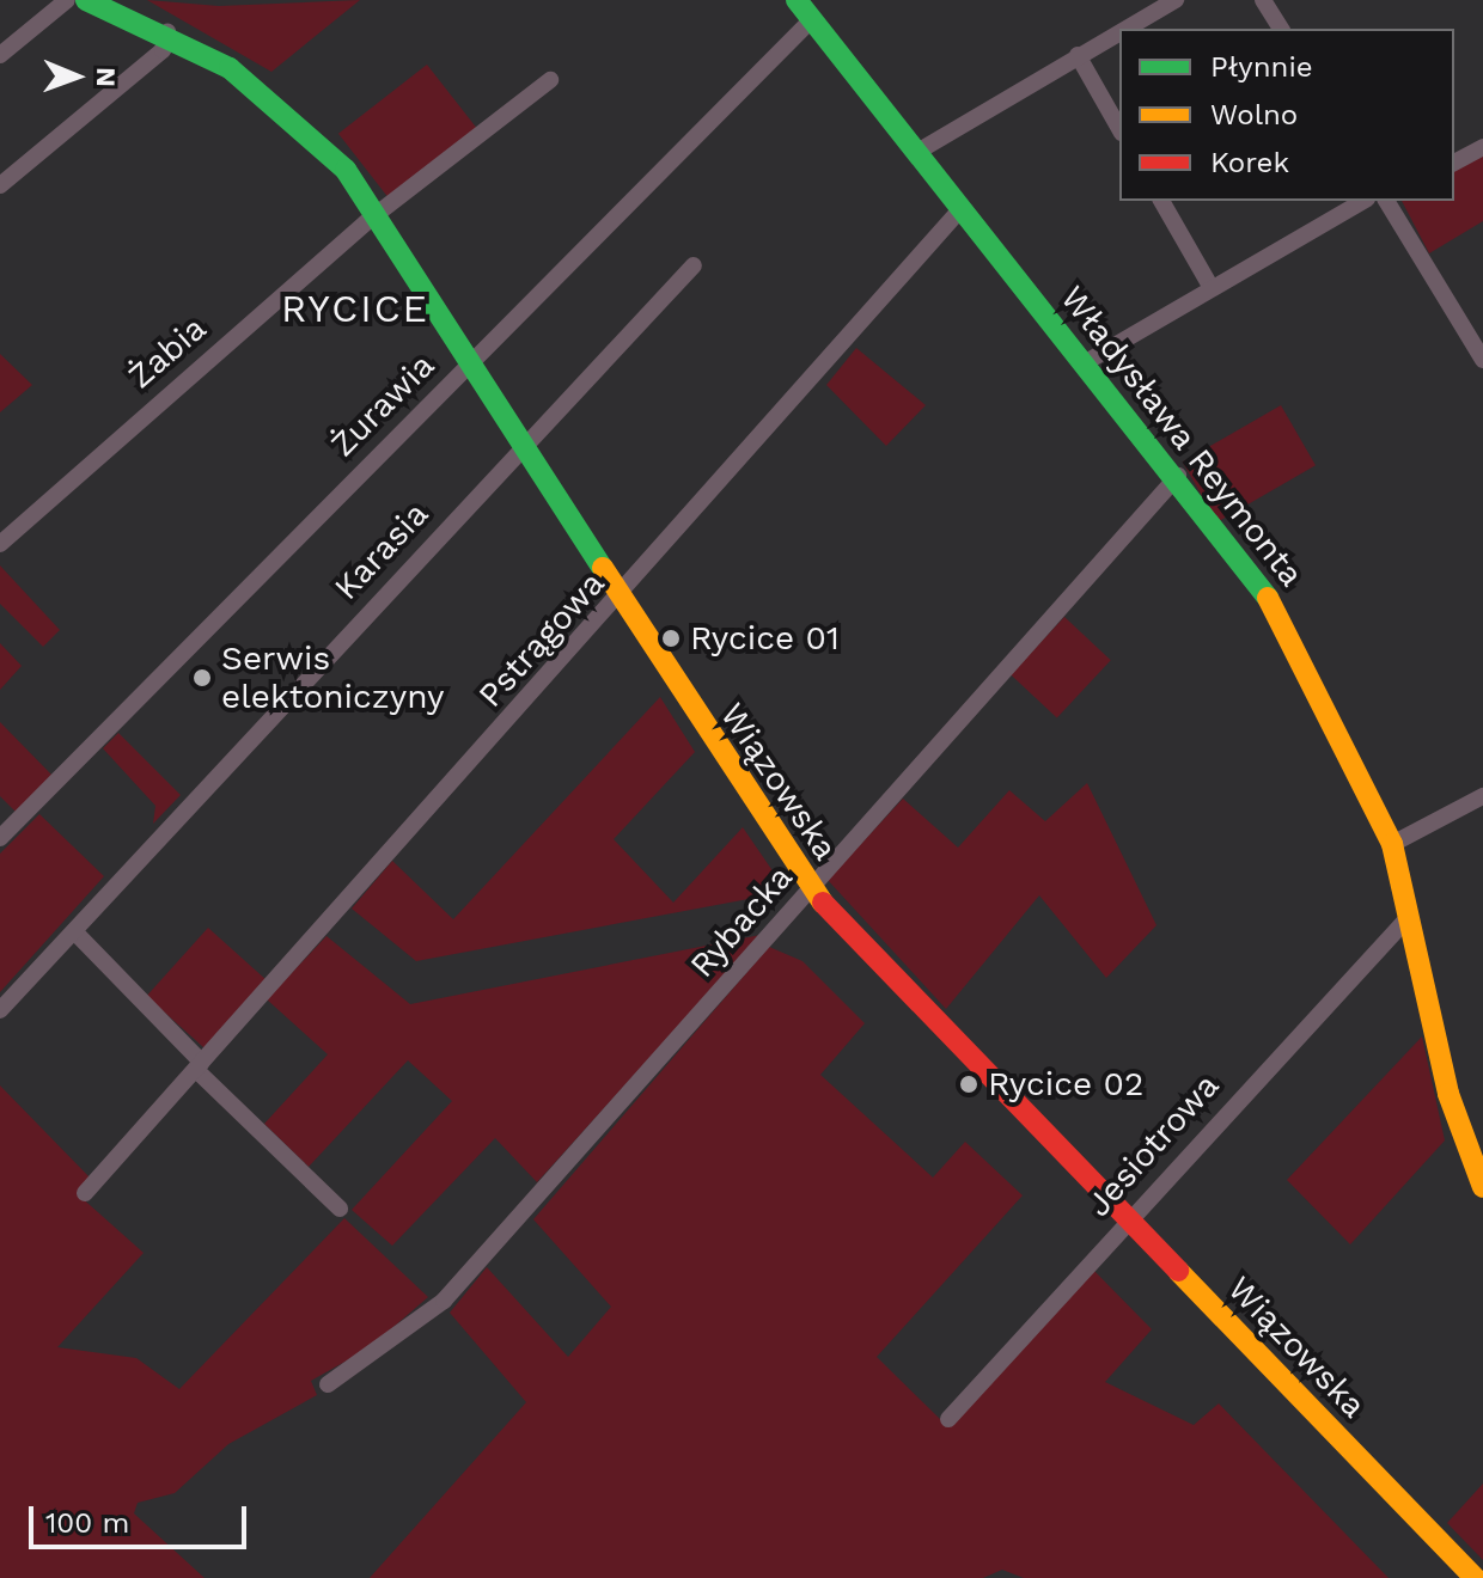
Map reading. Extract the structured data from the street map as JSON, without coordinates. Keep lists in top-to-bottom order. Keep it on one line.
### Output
{"streets":{"main road":["Władysława Reymonta","Wiązowska"],"street":["Żabia","Żurawia","Karasia","Pstrągowa","Rybacka","Jesiotrowa"]},"crossings":[["Żabia","Wiązowska"],["Żurawia","Władysława Reymonta"],["Żurawia","Wiązowska"],["Władysława Reymonta","Pstrągowa"],["Władysława Reymonta","Rybacka"],["Władysława Reymonta","Jesiotrowa"],["Karasia","Wiązowska"],["Pstrągowa","Wiązowska"],["Wiązowska","Rybacka"],["Wiązowska","Jesiotrowa"]],"districts":["RYCICE"],"places":["Rycice 01","Serwis elektoniczyny","Rycice 02"],"legend":["Płynnie","Wolno","Korek"],"scale_bar":"100 m","north":"right"}
